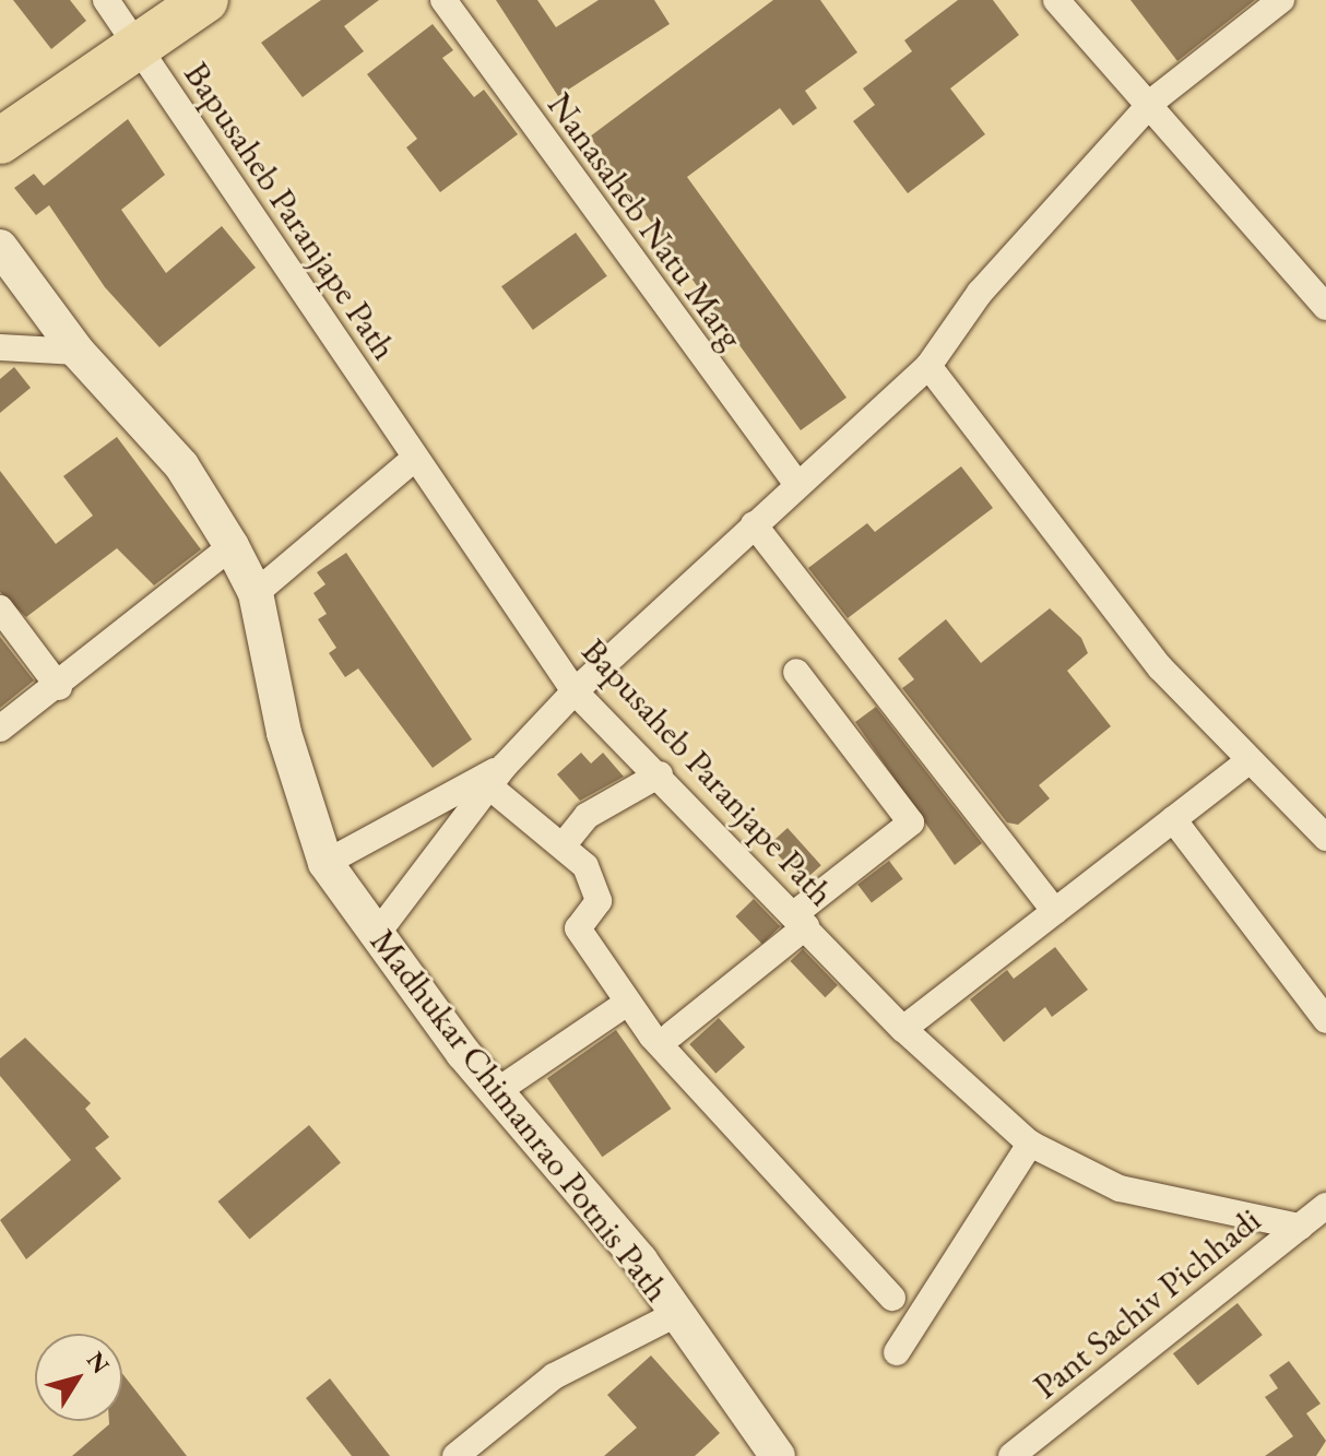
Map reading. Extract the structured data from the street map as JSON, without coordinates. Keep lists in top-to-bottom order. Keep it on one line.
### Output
{"streets":{"street":["Bapusaheb Paranjape Path","Nanasaheb Natu Marg","Madhukar Chimanrao Potnis Path","Pant Sachiv Pichhadi"]},"crossings":[["Bapusaheb Paranjape Path","Pant Sachiv Pichhadi"]],"north":"top right"}
